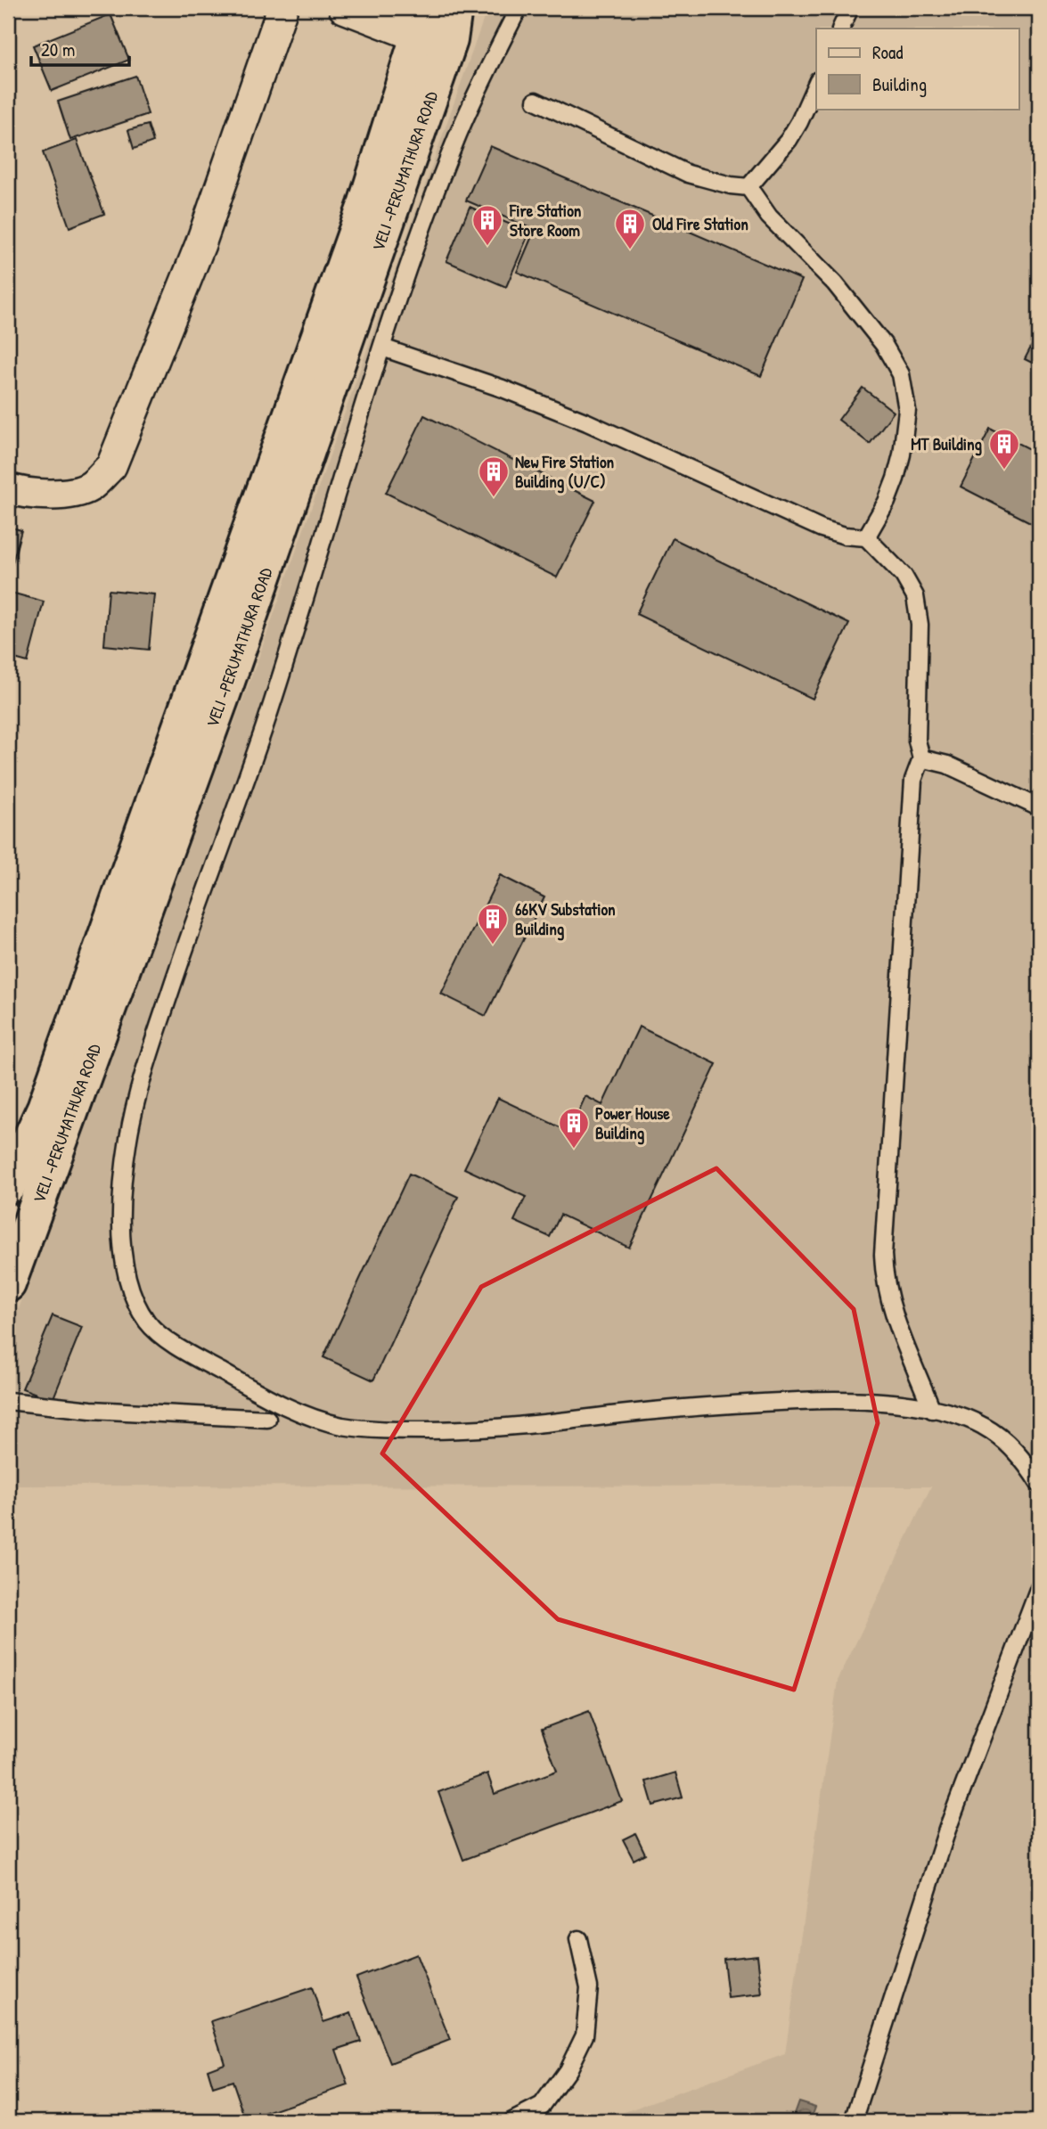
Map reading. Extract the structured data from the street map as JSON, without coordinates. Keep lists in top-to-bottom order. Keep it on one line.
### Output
{"streets":{"main road":["VELI -PERUMATHURA ROAD"]},"places":{"building":["Fire Station Store Room","Old Fire Station","MT Building","New Fire Station Building (U/C)","66KV Substation Building","Power House Building"]},"legend":["Road","Building"],"scale_bar":"20 m"}
